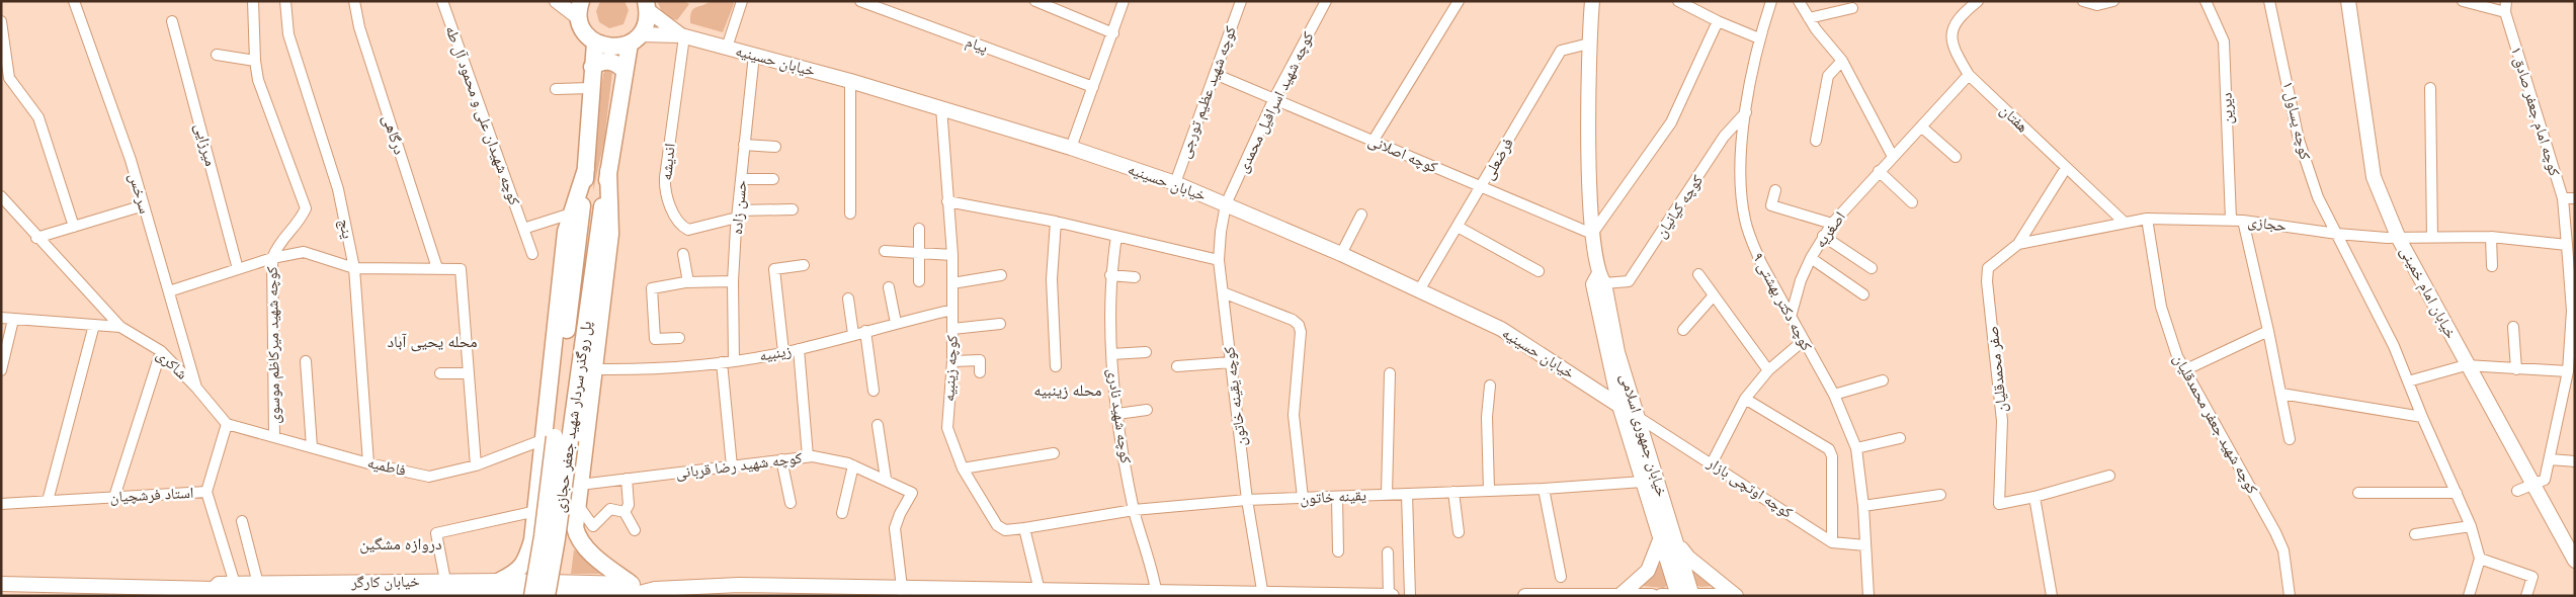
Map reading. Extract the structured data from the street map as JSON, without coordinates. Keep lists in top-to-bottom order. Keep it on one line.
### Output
{"streets":{"main road":["خیابان حسینیه","خیابان امام خمینی","پل روگذر سردار شهید جعفر حجازی","خیابان جمهوری اسلامی","خیابان کارگر"],"street":["پیام","کوچه شهید عظیم تورجی","کوچه شهید اسرافیل محمدی","دیرین","کوچه امام جعفر صادق ۱","کوچه شهیدان علی و محمود آل طه","هفتان","کوچه یساول ۱","درگاهی","میرزایی","کوچه اصلانی","فرضعلی","اندیشه","سرخس","کوچه کیانیان","حسن زاده","حجازی","ینج","اصغریه","کوچه دکتر بهشتی ۹","کوچه شهید میرکاظم موسوی","زینبیه","شاکری","کوچه زینبیه","صفر محمدقلیان","کوچه یقینه خاتون","کوچه شهید نادری","کوچه شهید جعفر محمدقلیان","کوچه شهید رضا قربانی","فاطمیه","کوچه اوتچی بازار","استاد فرشچیان","یقینه خاتون"]},"crossings":[["خیابان حسینیه","کوچه شهید عظیم تورجی"],["خیابان حسینیه","کوچه شهید اسرافیل محمدی"],["خیابان حسینیه","فرضعلی"],["خیابان حسینیه","اندیشه"],["خیابان حسینیه","حسن زاده"],["خیابان حسینیه","کوچه زینبیه"],["خیابان حسینیه","کوچه یقینه خاتون"],["خیابان حسینیه","خیابان جمهوری اسلامی"],["کوچه شهید عظیم تورجی","کوچه اصلانی"],["کوچه شهید اسرافیل محمدی","کوچه اصلانی"],["کوچه شهید اسرافیل محمدی","کوچه یقینه خاتون"],["دیرین","حجازی"],["کوچه امام جعفر صادق ۱","حجازی"],["کوچه امام جعفر صادق ۱","خیابان امام خمینی"],["هفتان","اصغریه"],["هفتان","صفر محمدقلیان"],["کوچه یساول ۱","حجازی"],["کوچه اصلانی","فرضعلی"],["کوچه اصلانی","خیابان جمهوری اسلامی"],["فرضعلی","خیابان جمهوری اسلامی"],["اندیشه","حسن زاده"],["سرخس","شاکری"],["کوچه کیانیان","کوچه دکتر بهشتی ۹"],["کوچه کیانیان","خیابان جمهوری اسلامی"],["حسن زاده","زینبیه"],["حجازی","خیابان امام خمینی"],["حجازی","صفر محمدقلیان"],["حجازی","کوچه شهید جعفر محمدقلیان"],["ینج","فاطمیه"],["اصغریه","کوچه دکتر بهشتی ۹"],["کوچه دکتر بهشتی ۹","کوچه اوتچی بازار"],["کوچه شهید میرکاظم موسوی","فاطمیه"],["زینبیه","کوچه زینبیه"],["شاکری","فاطمیه"],["کوچه زینبیه","یقینه خاتون"],["صفر محمدقلیان","کوچه شهید جعفر محمدقلیان"],["کوچه یقینه خاتون","یقینه خاتون"],["کوچه شهید نادری","یقینه خاتون"],["پل روگذر سردار شهید جعفر حجازی","فاطمیه"],["خیابان جمهوری اسلامی","کوچه اوتچی بازار"],["خیابان جمهوری اسلامی","یقینه خاتون"],["استاد فرشچیان","خیابان کارگر"]],"districts":["محله یحیی آباد","محله زینبیه","دروازه مشگین"]}
